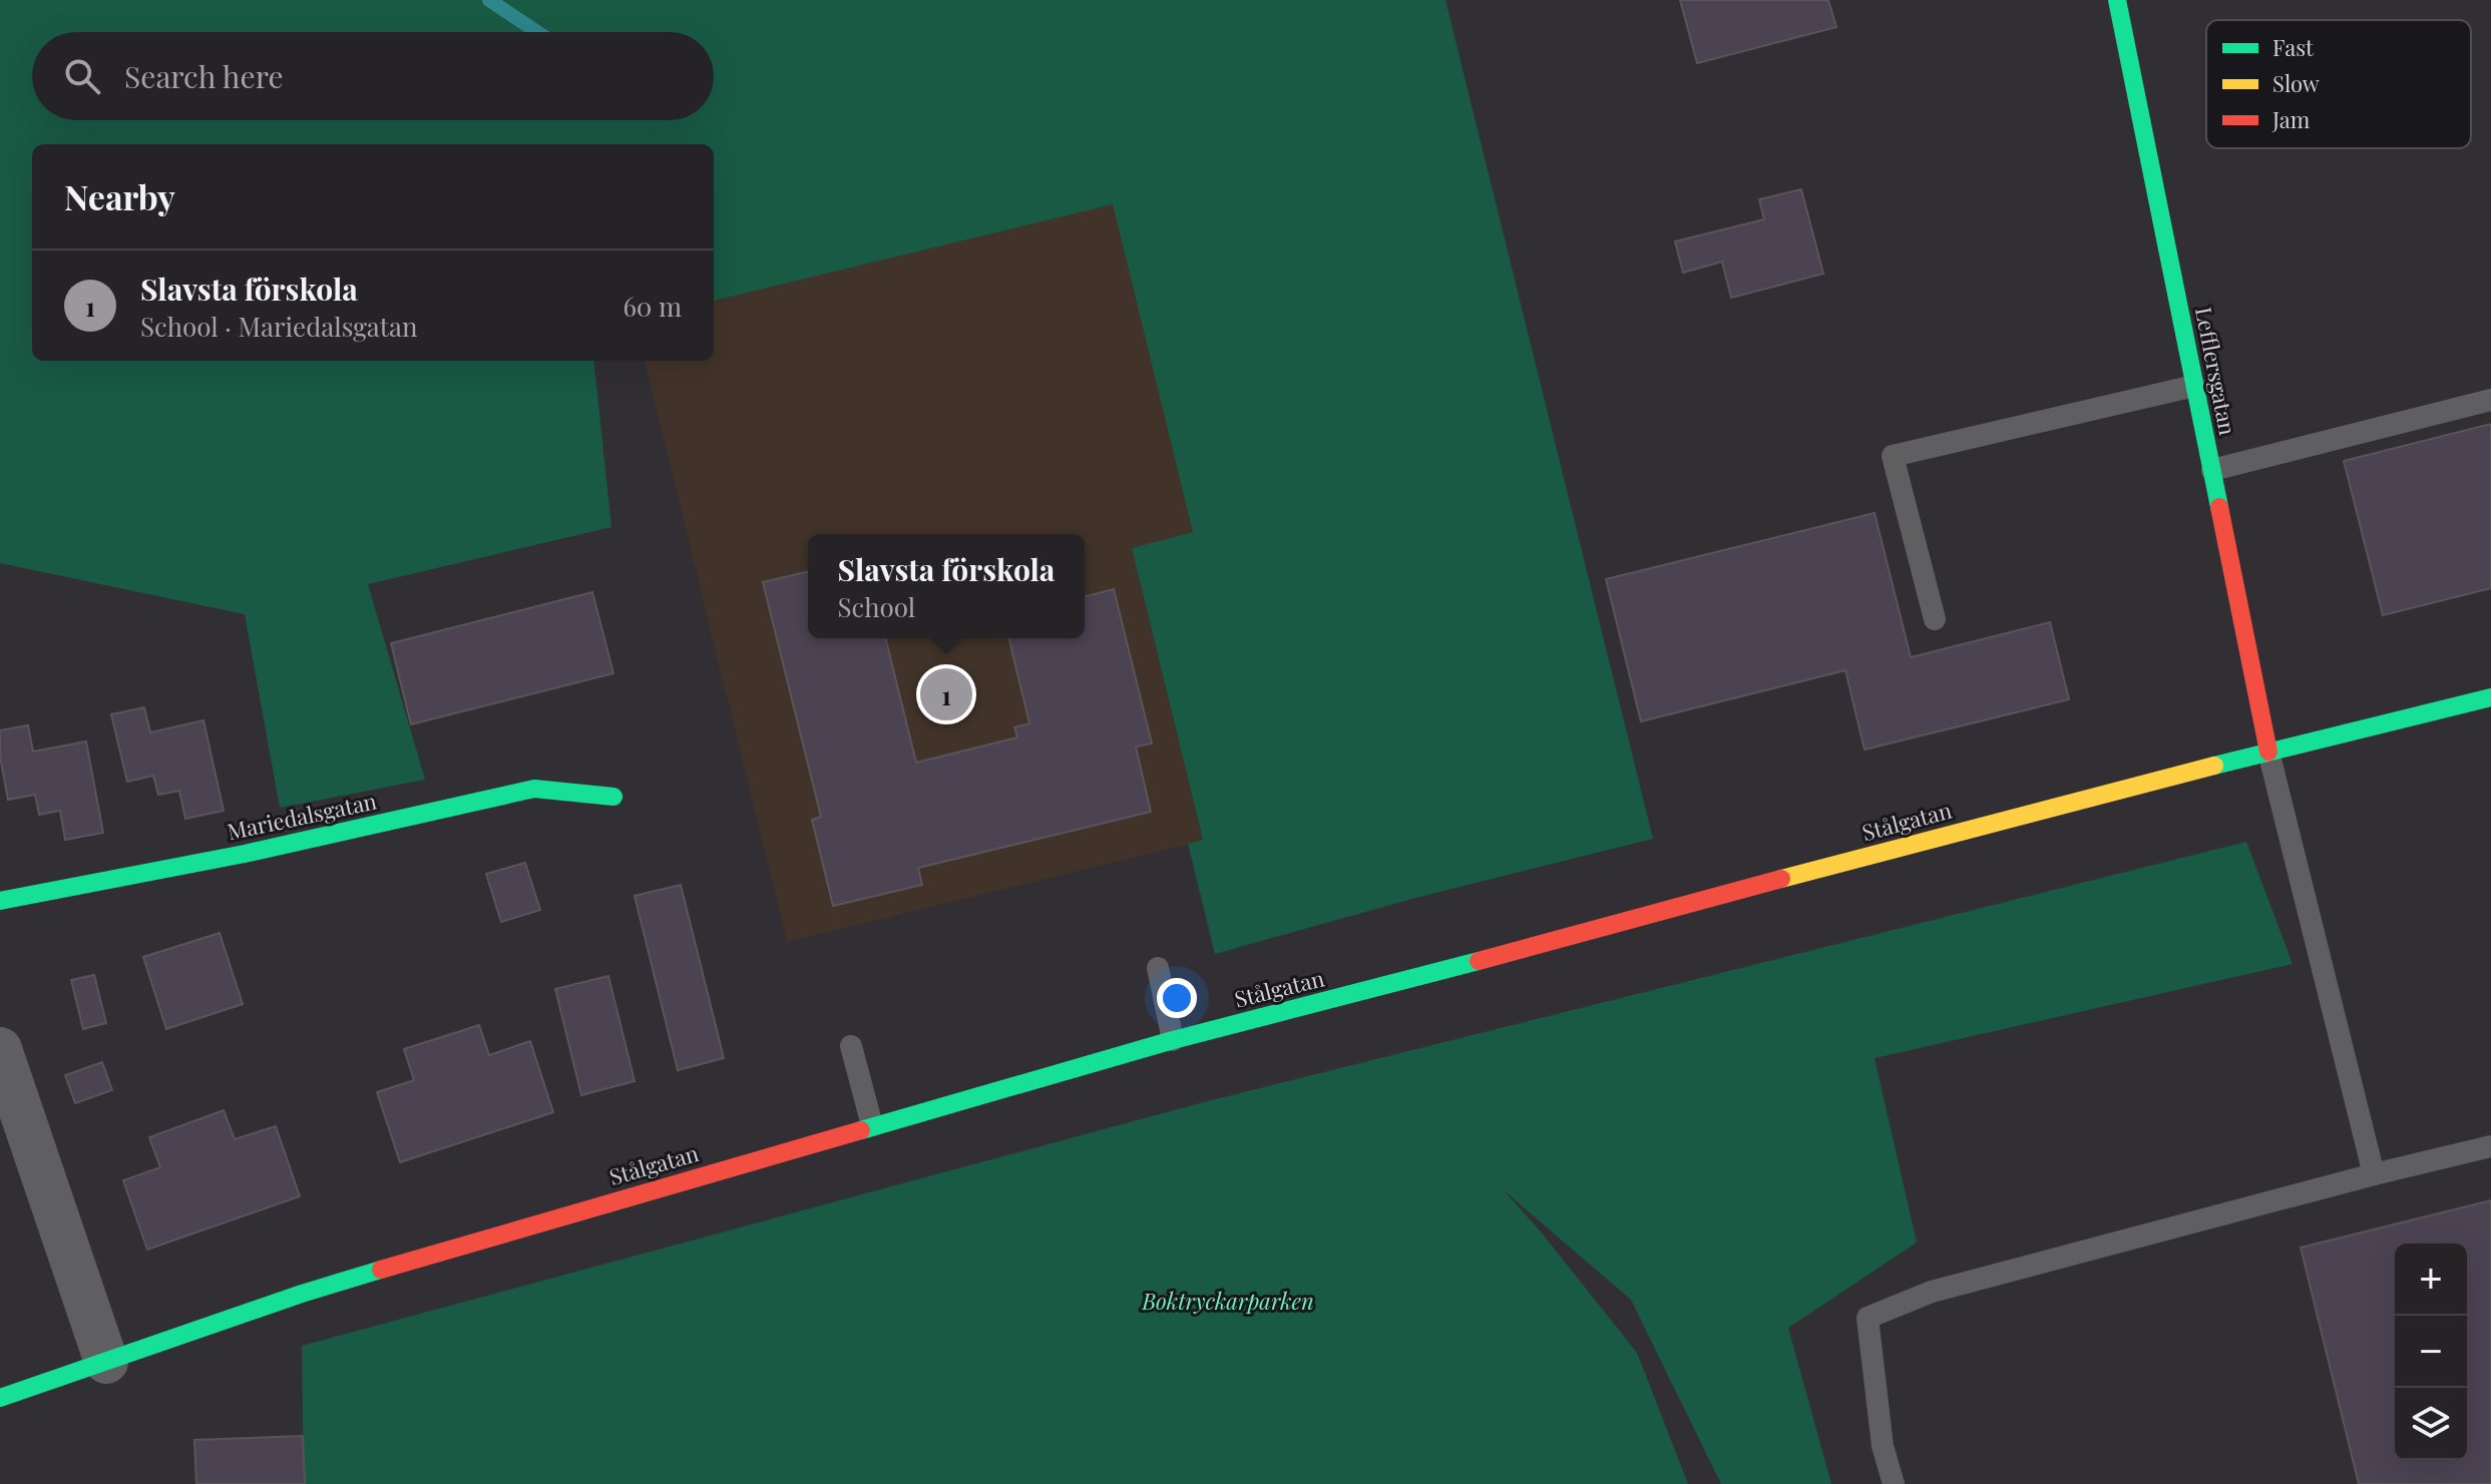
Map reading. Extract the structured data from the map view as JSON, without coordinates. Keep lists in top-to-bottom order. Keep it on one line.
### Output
{"streets":{"street":["Lefflersgatan","Mariedalsgatan","Stålgatan"]},"crossings":[["Lefflersgatan","Stålgatan"]],"parks":["Boktryckarparken"],"legend":["Fast","Slow","Jam"],"page":{"search":"Search here","heading":"Nearby","list":[{"mark":"1","name":"Slavsta förskola","note":"School · Mariedalsgatan","value":"60 m"}],"popup":["Slavsta förskola","School"],"pins":"1","map_buttons":["+","−"]}}
